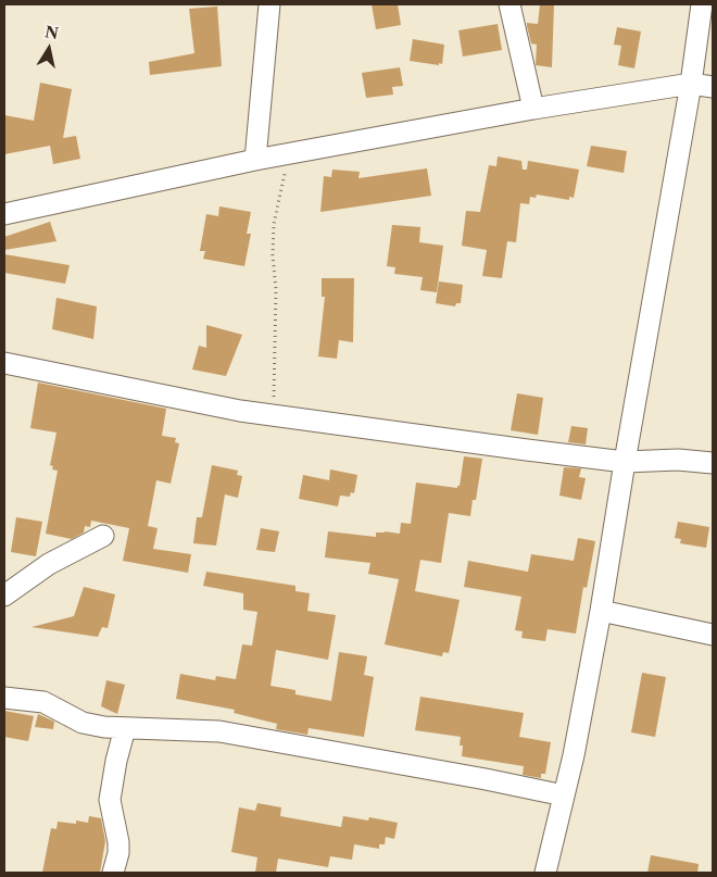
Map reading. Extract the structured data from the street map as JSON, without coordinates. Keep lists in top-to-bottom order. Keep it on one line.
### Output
{"north":"top"}
